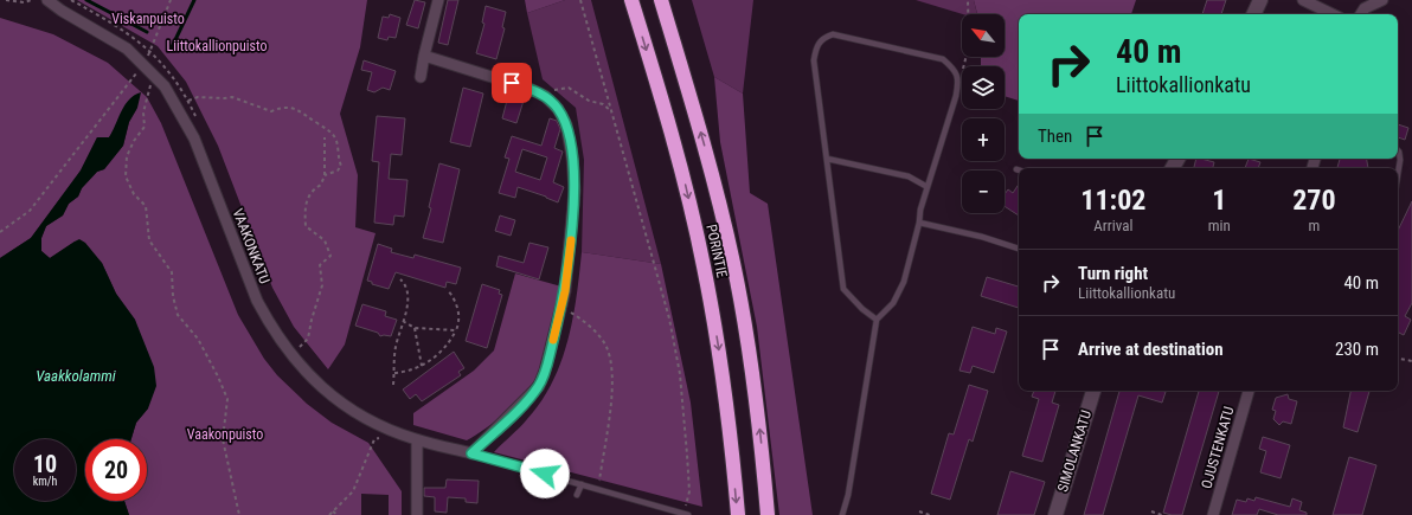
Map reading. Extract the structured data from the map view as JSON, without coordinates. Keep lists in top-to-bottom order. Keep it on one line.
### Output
{"streets":{"highway":["PORINTIE"],"street":["VAAKONKATU","OJUSTENKATU","SIMOLANKATU"]},"water":["Vaakkolammi"],"parks":["Viskanpuisto","Liittokallionpuisto","Vaakonpuisto"],"north":"top left","page":{"map_buttons":["+","−"],"turn":["40 m","Liittokallionkatu"],"then":"Then","eta":["11:02","Arrival","1","min","270","m"],"list":[{"name":"Turn right","note":"Liittokallionkatu","value":"40 m"},{"name":"Arrive at destination","value":"230 m"}],"speed":"10 km/h","limit":"20"}}
